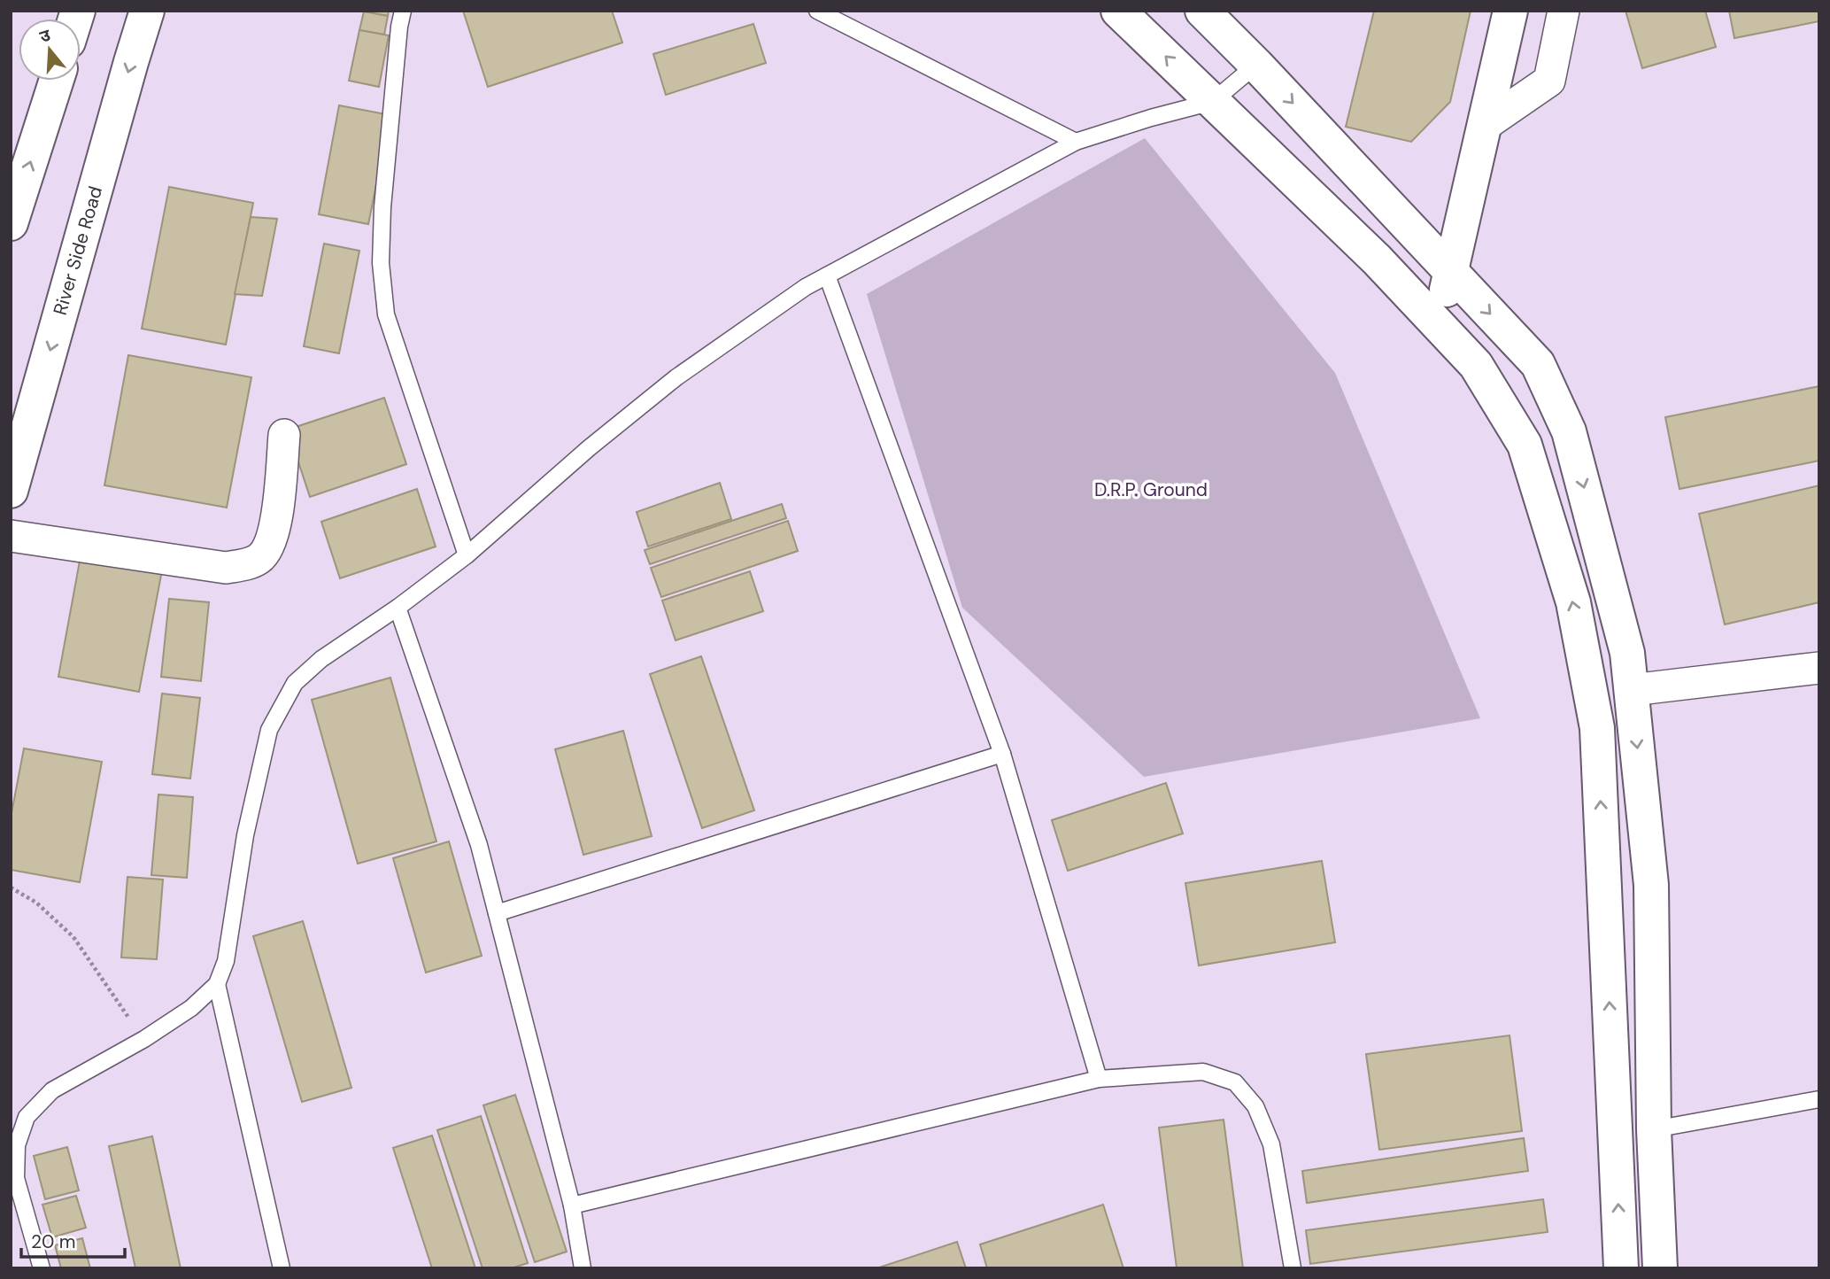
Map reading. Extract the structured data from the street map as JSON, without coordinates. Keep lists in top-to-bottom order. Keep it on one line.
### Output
{"streets":{"main road":["River Side Road"]},"one_way":["River Side Road"],"parks":["D.R.P. Ground"],"scale_bar":"20 m","north":"top"}
